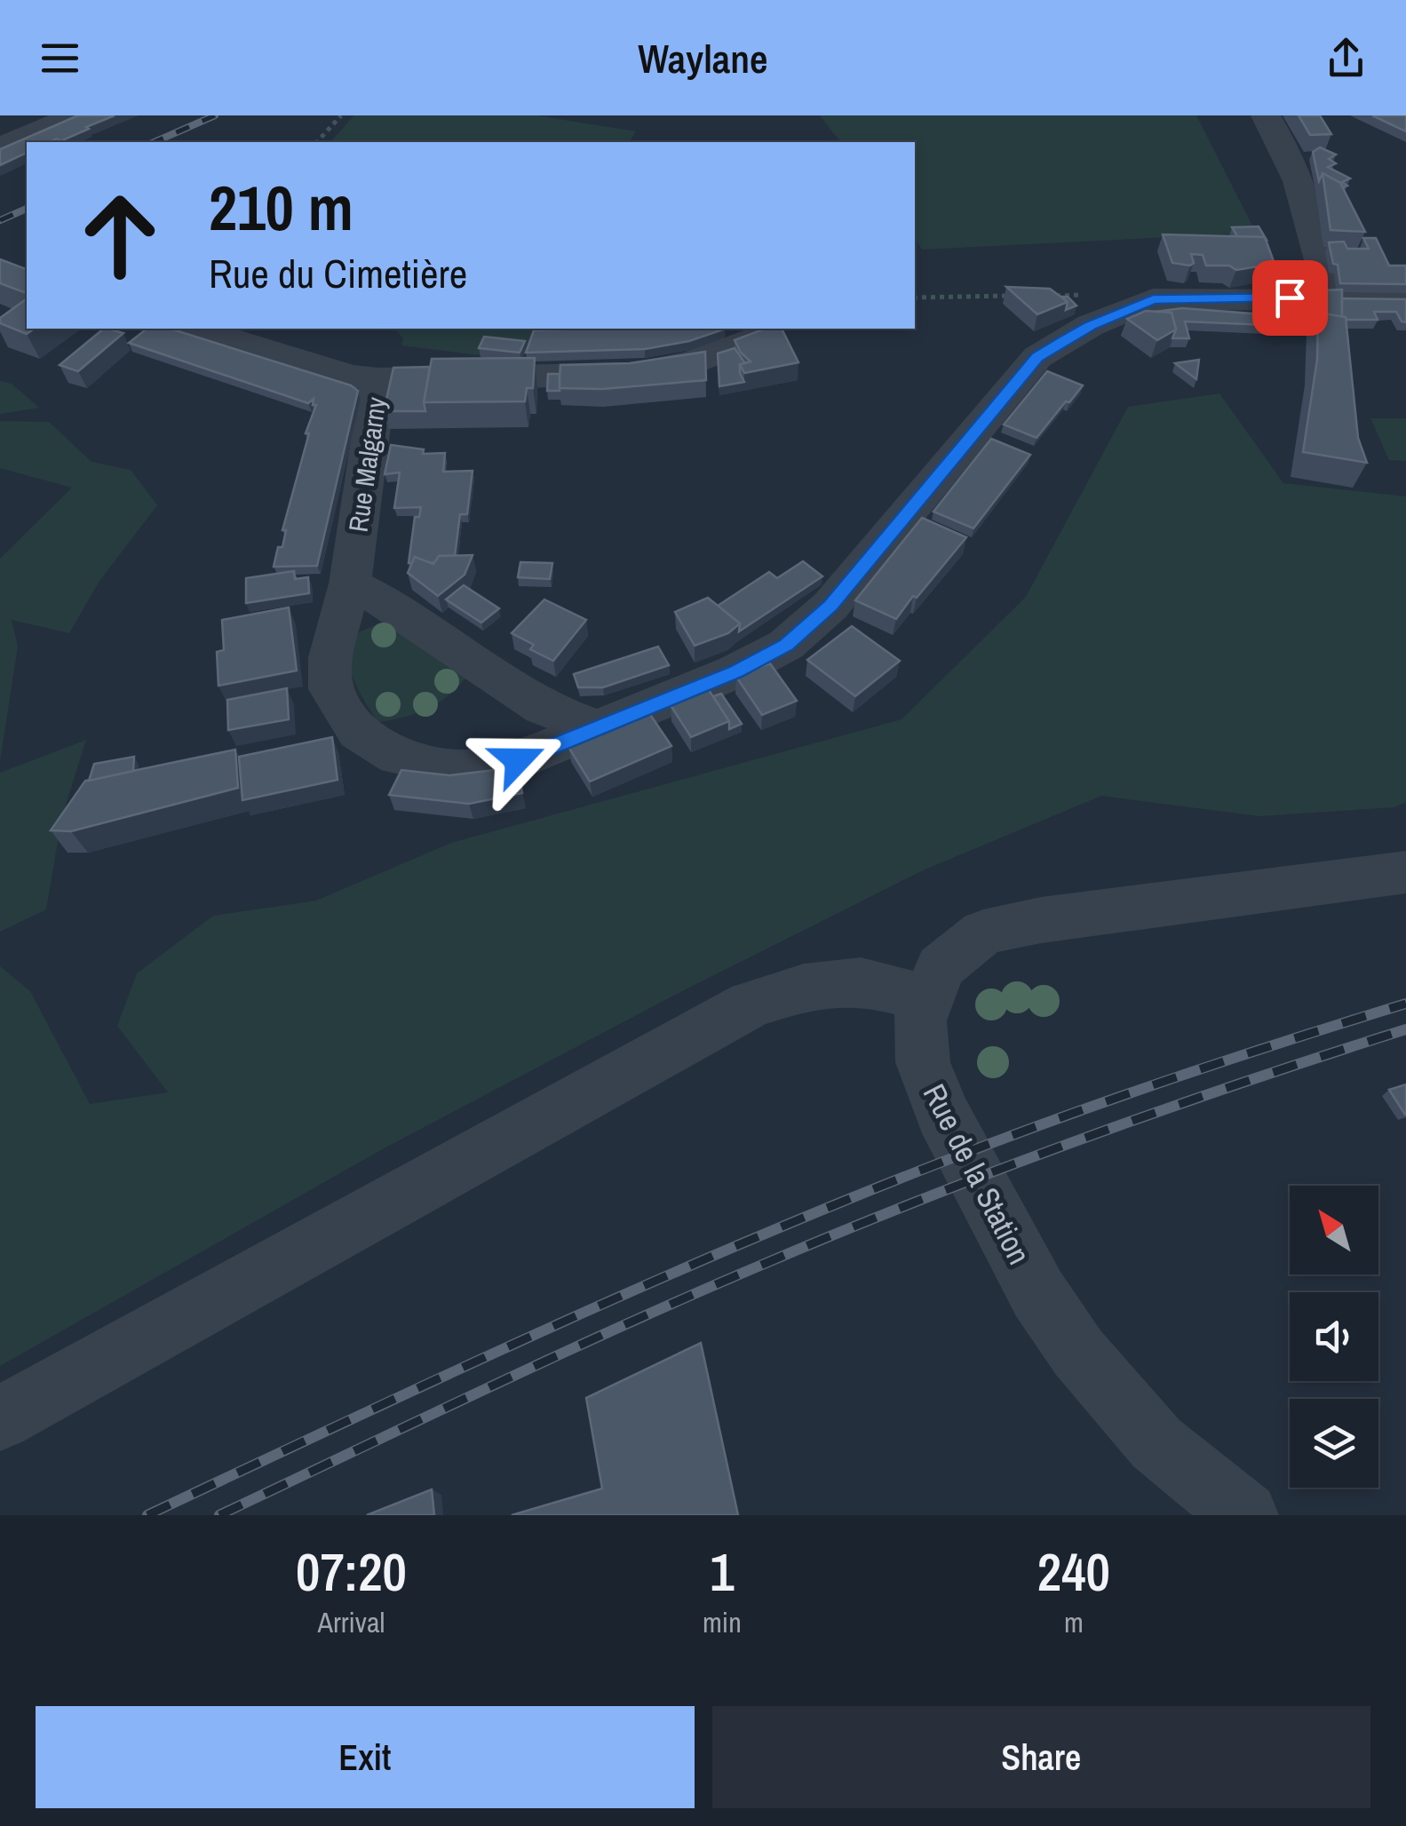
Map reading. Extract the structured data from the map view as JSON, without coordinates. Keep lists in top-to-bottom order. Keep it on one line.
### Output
{"streets":{"street":["Rue Malgarny","Rue de la Station"]},"north":"top left","page":{"header":"Waylane","turn":["210 m","Rue du Cimetière"],"eta":["07:20","Arrival","1","min","240","m"],"buttons":["Exit","Share"]}}
